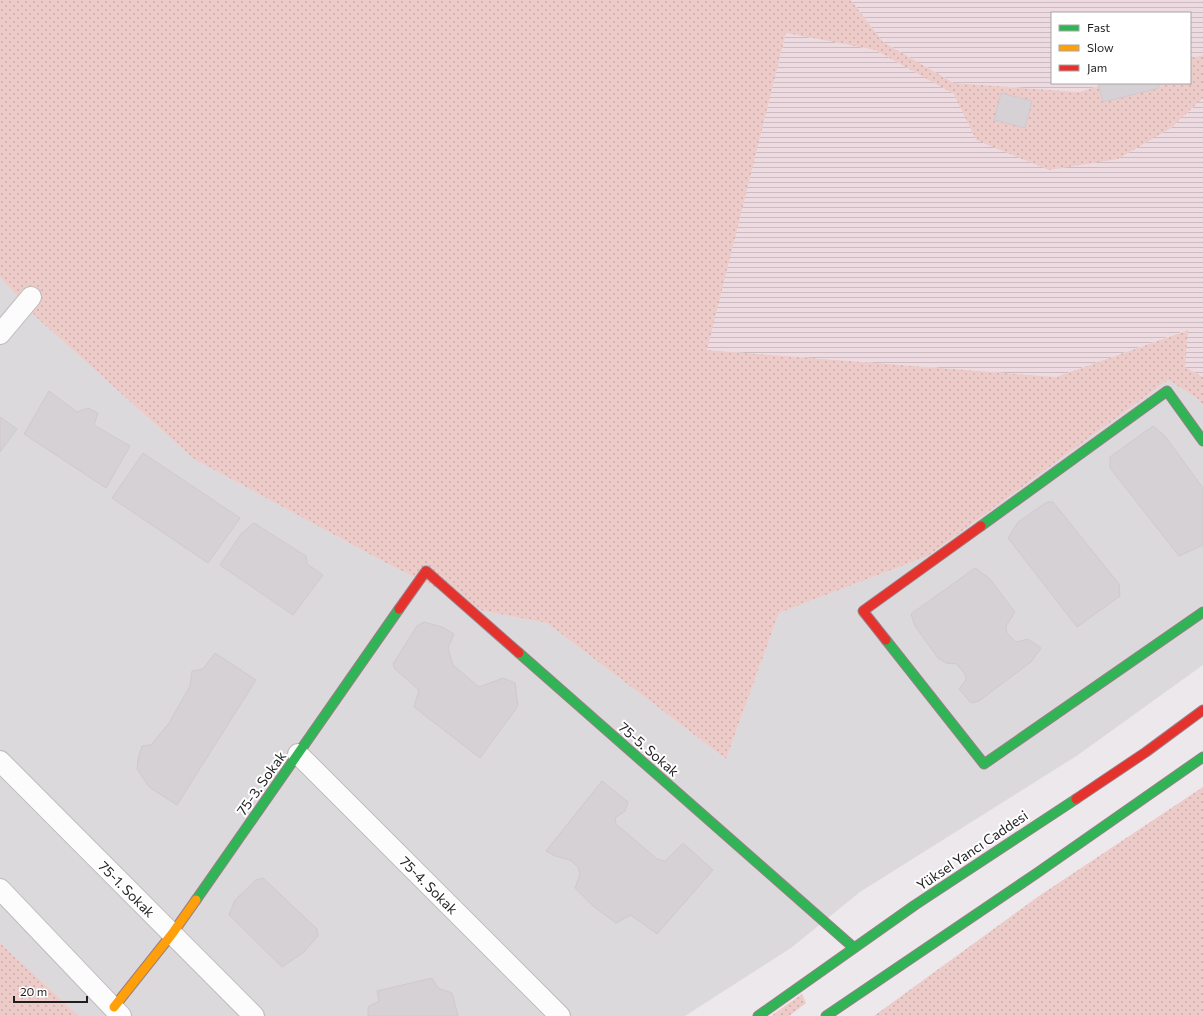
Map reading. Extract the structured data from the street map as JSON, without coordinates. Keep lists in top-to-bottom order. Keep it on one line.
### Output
{"streets":{"street":["75-5. Sokak","75-3. Sokak","Yüksel Yancı Caddesi","75-4. Sokak","75-1. Sokak"]},"crossings":[["75-5. Sokak","75-3. Sokak"],["75-5. Sokak","Yüksel Yancı Caddesi"],["75-3. Sokak","75-4. Sokak"],["75-3. Sokak","75-1. Sokak"]],"legend":["Fast","Slow","Jam"],"scale_bar":"20 m"}
